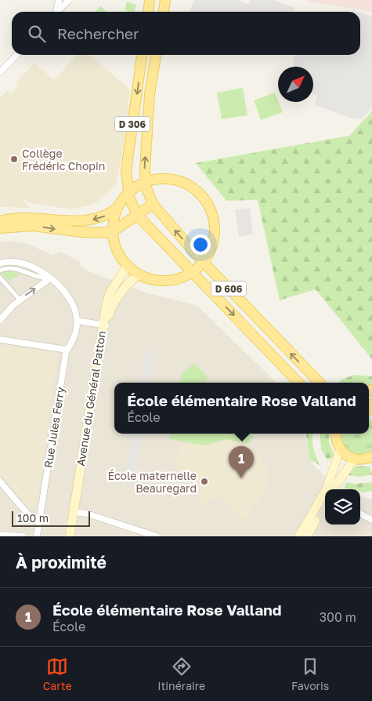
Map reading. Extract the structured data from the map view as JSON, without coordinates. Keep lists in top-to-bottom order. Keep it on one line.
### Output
{"streets":{"main road":["D 306","D 606","Avenue du Général Patton"],"street":["Rue Jules Ferry"]},"crossings":[["D 306","D 606"]],"places":["Collège Frédéric Chopin","École maternelle Beauregard"],"scale_bar":"100 m","north":"top right","page":{"search":"Rechercher","popup":["École élémentaire Rose Valland","École"],"pins":"1","scale":"100 m","heading":"À proximité","list":[{"mark":"1","name":"École élémentaire Rose Valland","note":"École","value":"300 m"}],"nav":["Carte","Itinéraire","Favoris"]}}
